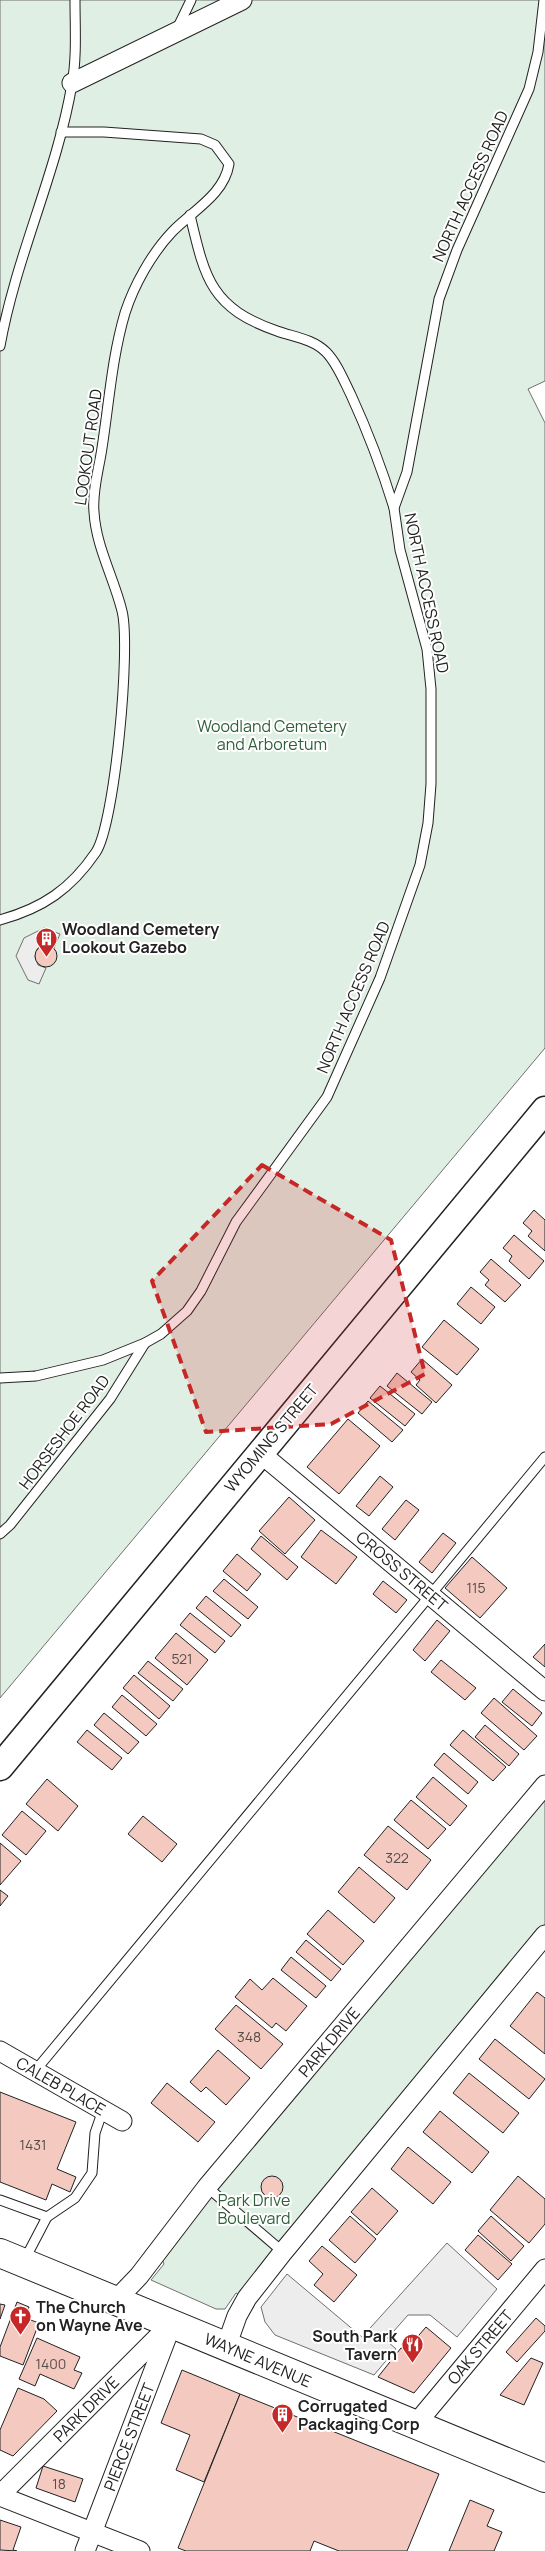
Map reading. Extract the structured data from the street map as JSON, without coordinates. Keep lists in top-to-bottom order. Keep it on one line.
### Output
{"streets":{"main road":["WAYNE AVENUE"],"street":["WYOMING STREET","CROSS STREET","PARK DRIVE","CALEB PLACE","OAK STREET","PIERCE STREET"],"lane":["NORTH ACCESS ROAD","LOOKOUT ROAD","HORSESHOE ROAD"]},"crossings":[["NORTH ACCESS ROAD","HORSESHOE ROAD"],["WYOMING STREET","CROSS STREET"],["PARK DRIVE","WAYNE AVENUE"],["PARK DRIVE","PIERCE STREET"],["OAK STREET","WAYNE AVENUE"],["WAYNE AVENUE","PIERCE STREET"]],"parks":["Woodland Cemetery and Arboretum","Park Drive Boulevard"],"places":{"building":["Woodland Cemetery Lookout Gazebo","Corrugated Packaging Corp"],"church":["The Church on Wayne Ave"],"restaurant":["South Park Tavern"]},"house_numbers":["115","521","322","348","1431","1400","18"]}
